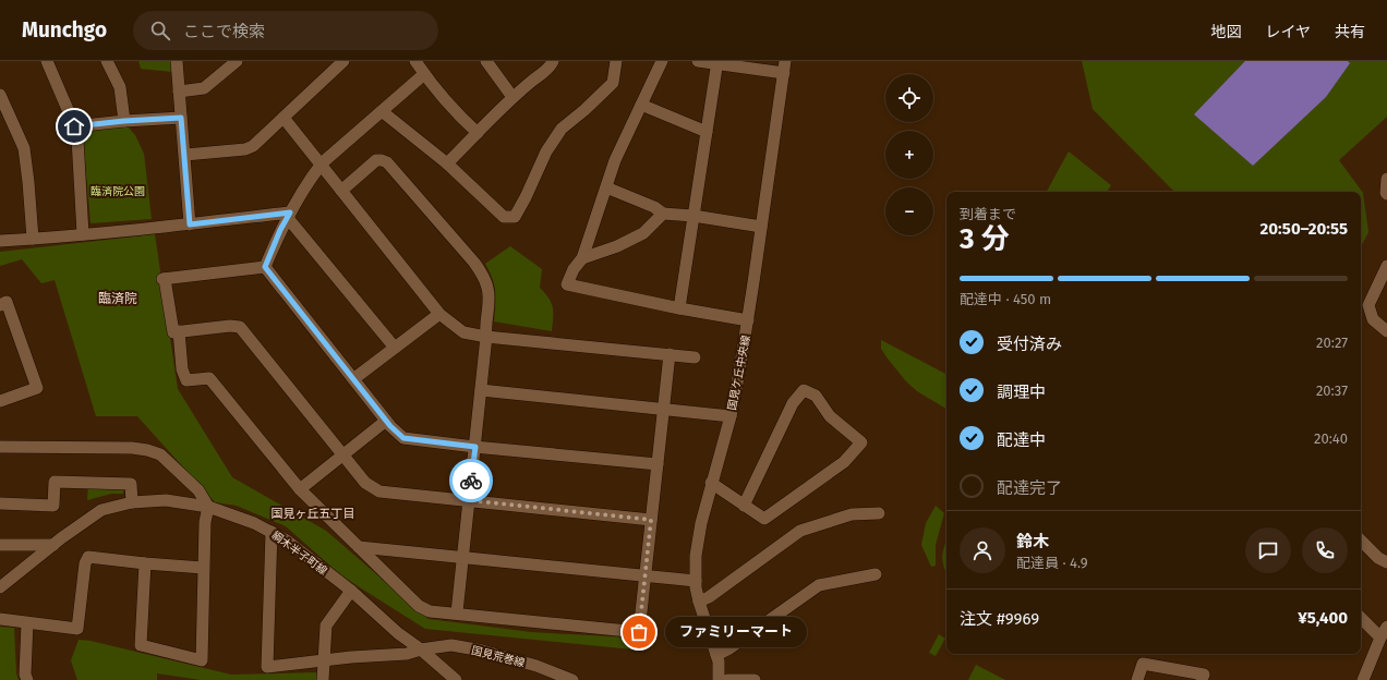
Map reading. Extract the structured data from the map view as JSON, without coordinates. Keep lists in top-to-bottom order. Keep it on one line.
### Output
{"streets":{"street":["国見ケ丘中央線","綱木半子町線","国見荒巻線"]},"crossings":[["綱木半子町線","国見荒巻線"]],"districts":["臨済院","国見ヶ丘五丁目"],"parks":["臨済院公園"],"places":["ファミリーマート"],"page":{"header":"Munchgo","search":"ここで検索","nav":["地図","レイヤ","共有"],"map_buttons":["+","−"],"heading":["3 分","到着まで","20:50–20:55"],"panel":["鈴木","配達員 · 4.9","注文 #9969","¥5,400"],"bar":"配達中 · 450 m","list":[["受付済み","20:27"],["調理中","20:37"],["配達中","20:40"],"配達完了"],"bubble":"ファミリーマート"}}
